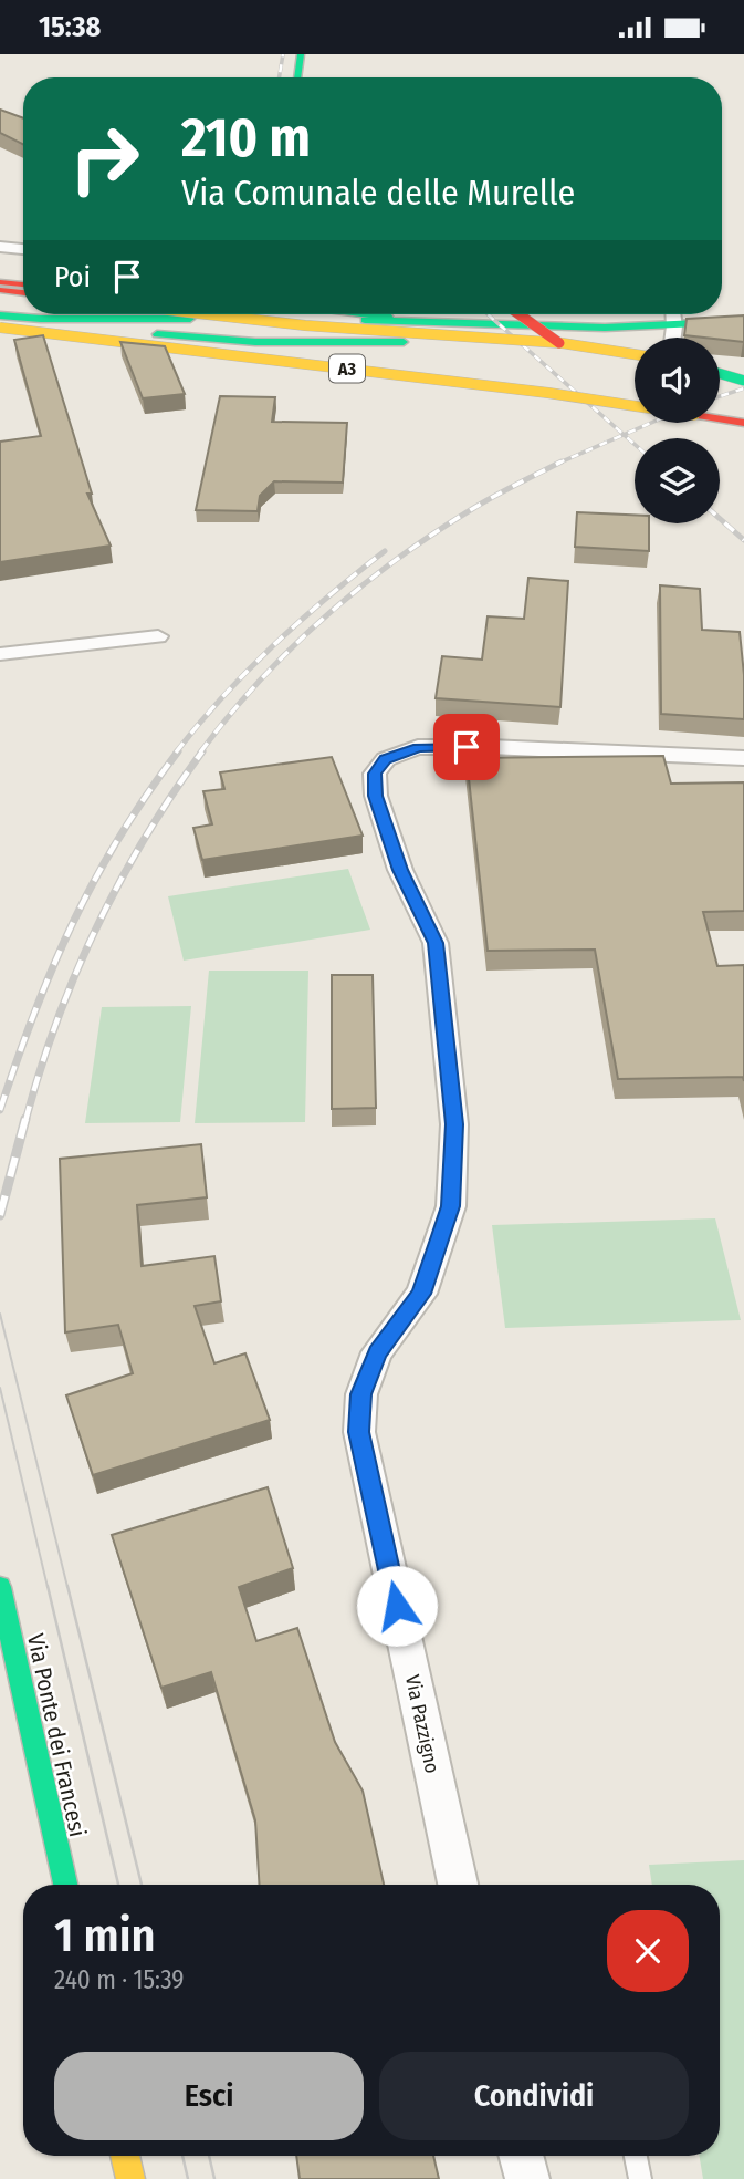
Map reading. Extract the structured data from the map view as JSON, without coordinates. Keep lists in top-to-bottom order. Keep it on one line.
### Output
{"streets":{"main road":["A3","Via Ponte dei Francesi"],"street":["Via Pazzigno"]},"page":{"status":"15:38","turn":["210 m","Via Comunale delle Murelle"],"then":"Poi","heading":["1 min","240 m · 15:39"],"buttons":["Esci","Condividi"]}}
